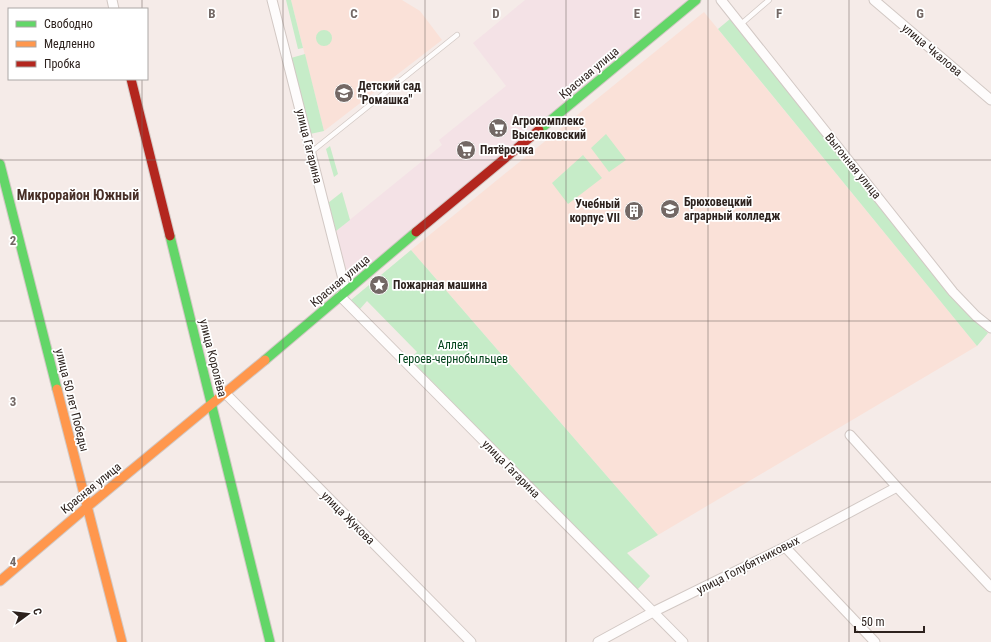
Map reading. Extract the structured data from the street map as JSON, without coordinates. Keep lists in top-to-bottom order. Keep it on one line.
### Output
{"streets":{"street":["улица Чкалова","Красная улица","улица Гагарина","Выгонная улица","улица Королёва","улица 50 лет Победы","улица Жукова","улица Голубятниковых"]},"crossings":[["Красная улица","улица Гагарина"],["Красная улица","улица Королёва"],["Красная улица","улица 50 лет Победы"],["Красная улица","улица Жукова"],["улица Гагарина","улица Голубятниковых"]],"districts":["Микрорайон Южный"],"parks":["Аллея Героев-чернобыльцев"],"places":{"school or university":["Детский сад \"Ромашка\"","Брюховецкий аграрный колледж"],"supermarket":["Агрокомплекс Выселковский","Пятёрочка"],"building":["Учебный корпус VII"],"place":["Пожарная машина"]},"legend":["Свободно","Медленно","Пробка"],"scale_bar":"50 m","north":"right","grid":{"columns":["B","C","D","E","F","G"],"rows":["2","3","4"]}}
